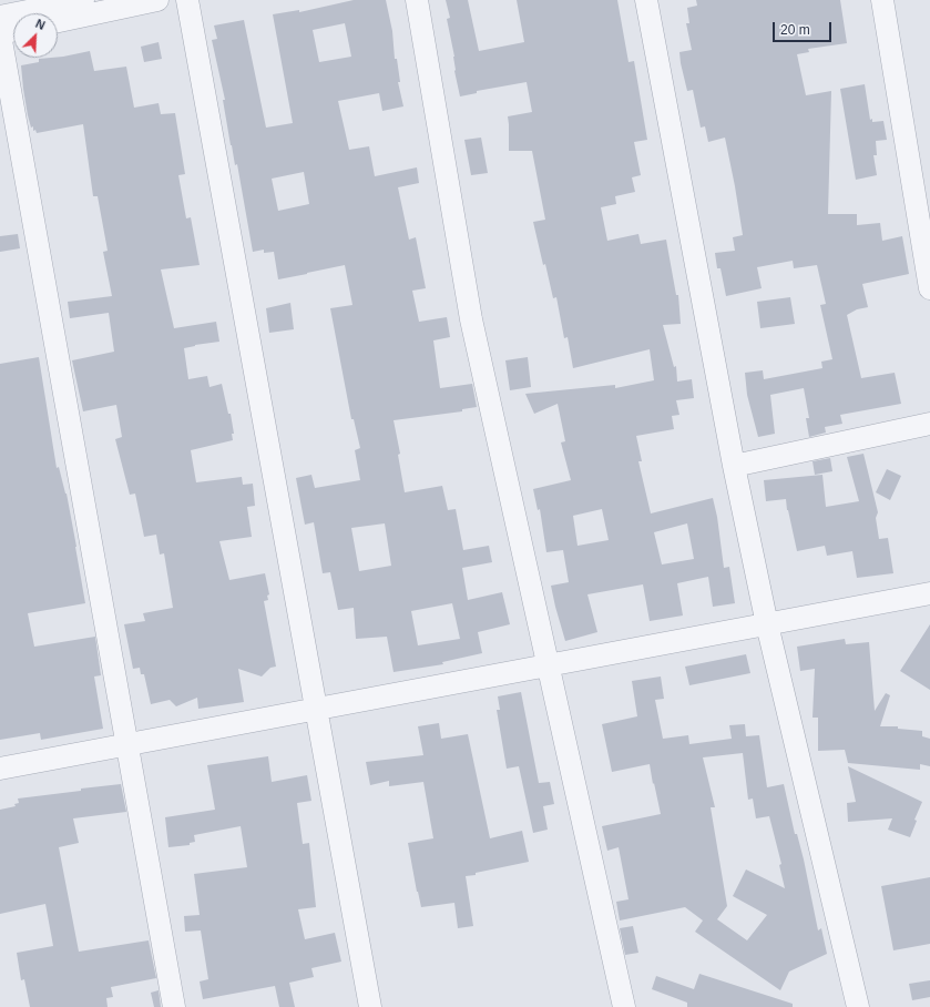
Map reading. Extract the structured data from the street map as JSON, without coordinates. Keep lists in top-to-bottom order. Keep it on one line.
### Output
{"scale_bar":"20 m","north":"top right"}
